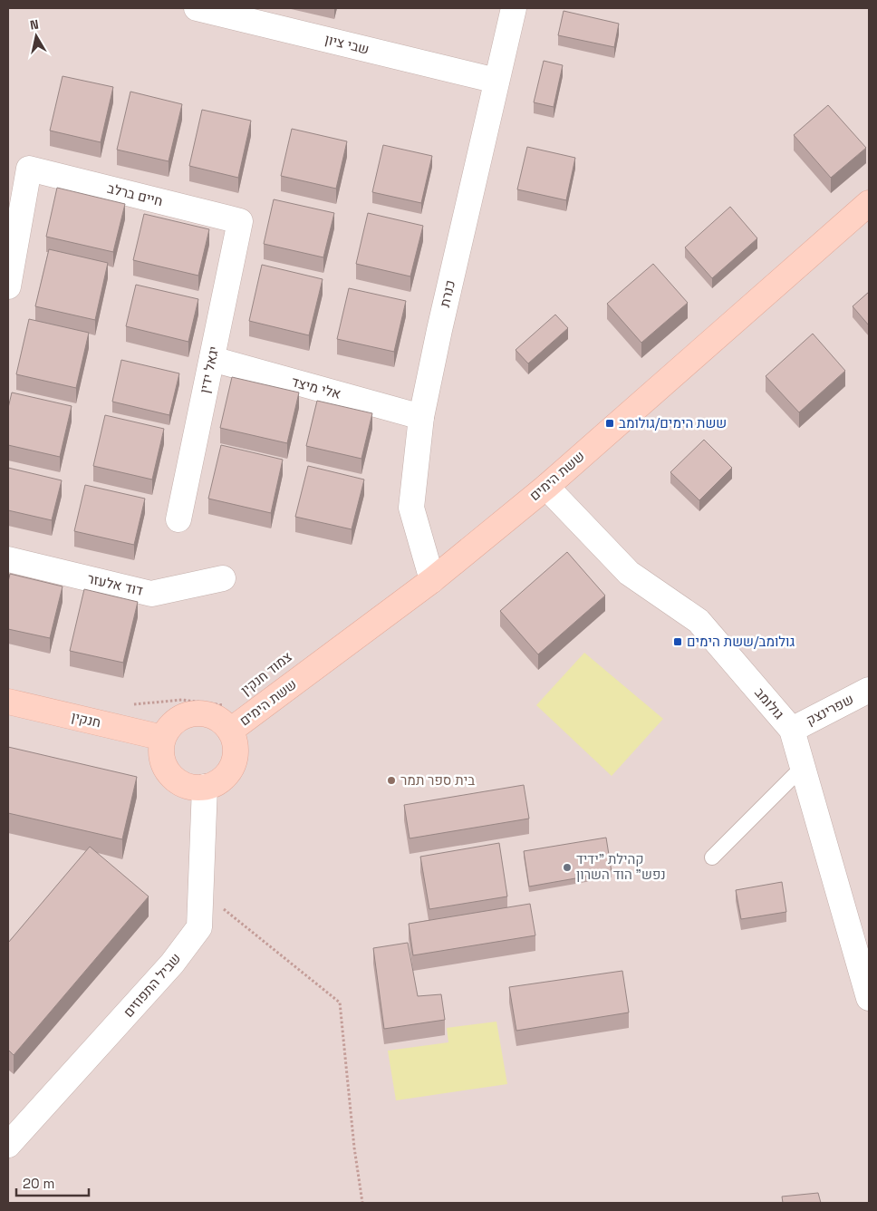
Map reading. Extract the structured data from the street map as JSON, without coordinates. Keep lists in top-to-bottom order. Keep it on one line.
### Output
{"streets":{"street":["שבי ציון","חיים ברלב","כנרת","יגאל ידין","אלי מיצד","ששת הימים","דוד אלעזר","גולומב","שפרינצק","חנקין","שביל התפוזים"]},"crossings":[["שבי ציון","כנרת"],["חיים ברלב","יגאל ידין"],["כנרת","אלי מיצד"],["כנרת","ששת הימים"],["יגאל ידין","אלי מיצד"],["ששת הימים","גולומב"],["ששת הימים","חנקין"],["ששת הימים","שביל התפוזים"],["גולומב","שפרינצק"],["חנקין","שביל התפוזים"]],"places":{"transit":["ששת הימים/גולומב","גולומב/ששת הימים"],"other":["בית ספר תמר","קהילת \"ידיד נפש\" הוד השרון"]},"scale_bar":"20 m","north":"top"}
